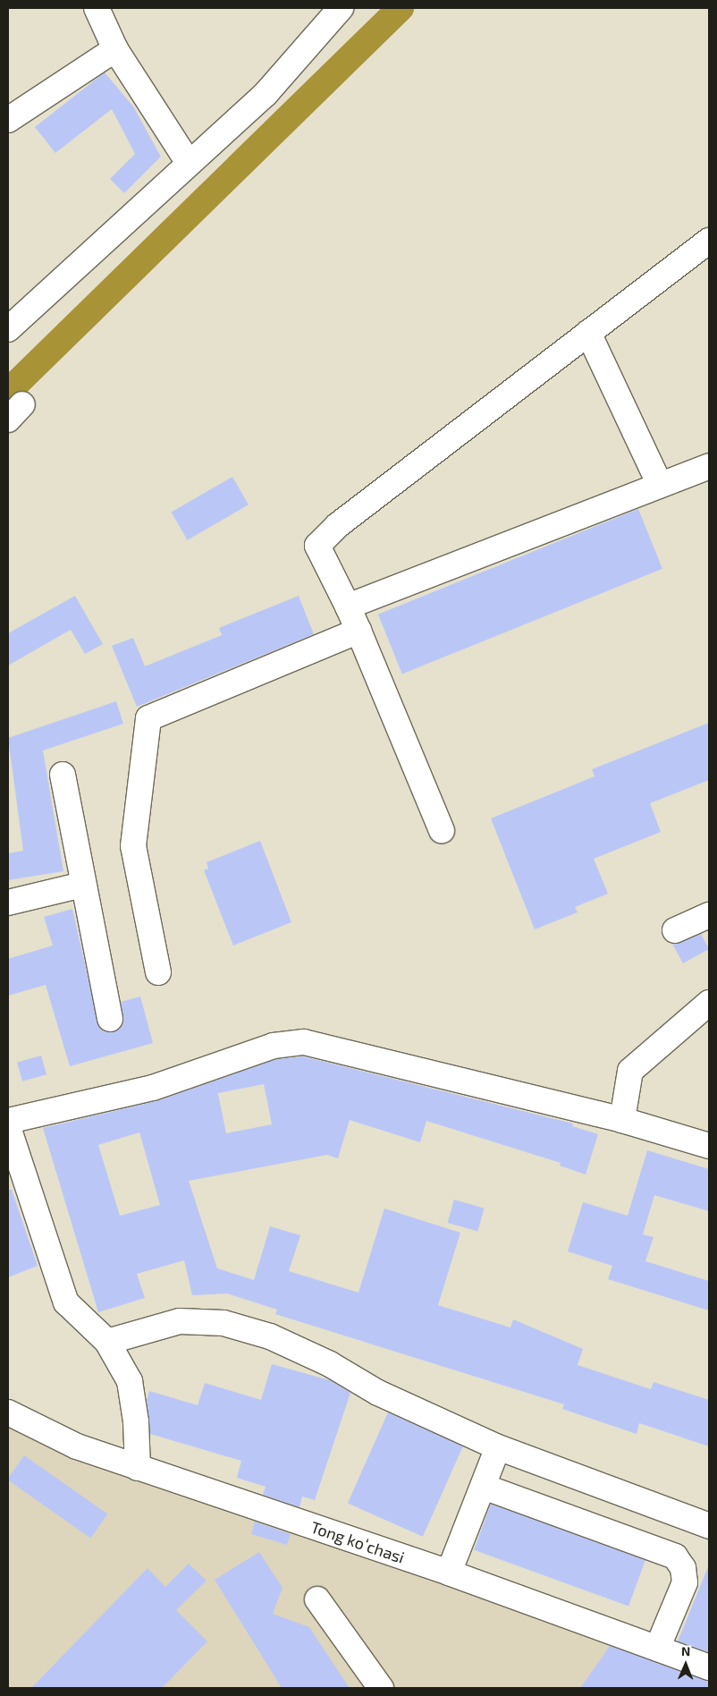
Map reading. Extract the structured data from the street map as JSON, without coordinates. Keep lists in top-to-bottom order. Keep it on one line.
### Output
{"streets":{"street":["Tong koʻchasi"]},"north":"top"}
